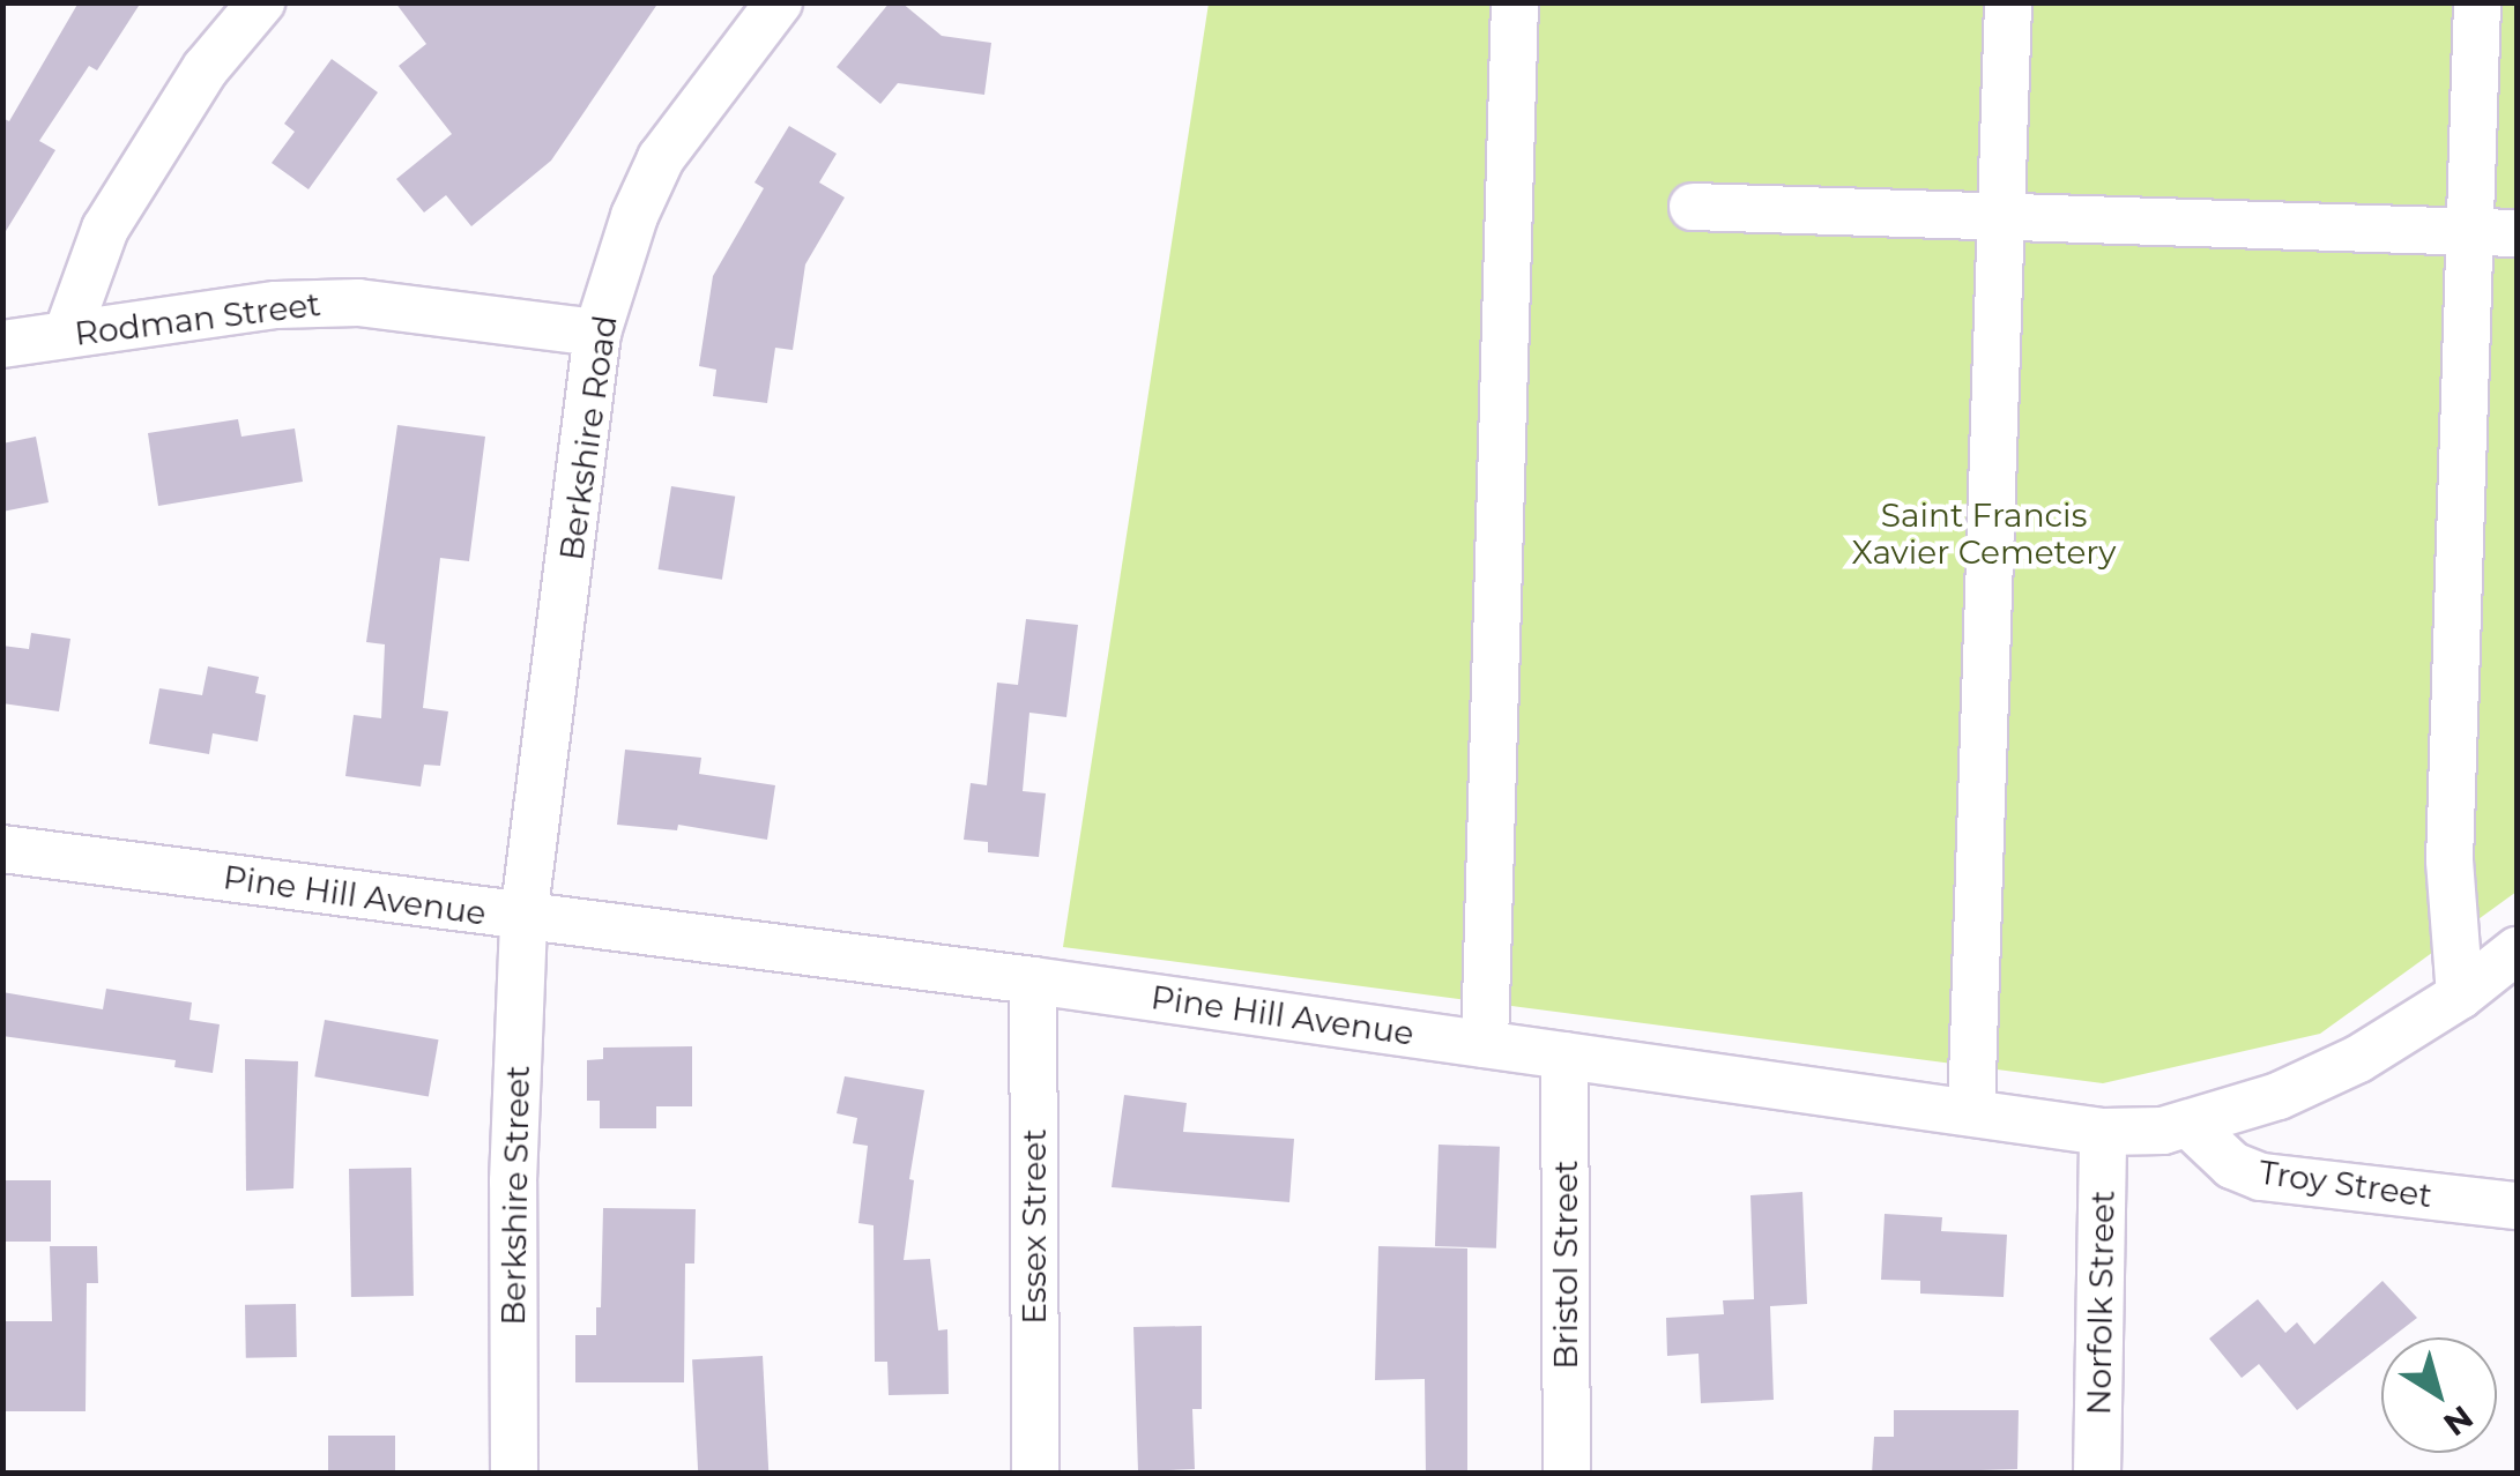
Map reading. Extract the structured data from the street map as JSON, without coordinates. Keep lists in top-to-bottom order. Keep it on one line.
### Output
{"streets":{"street":["Rodman Street","Berkshire Road","Pine Hill Avenue","Troy Street","Berkshire Street","Essex Street","Bristol Street","Norfolk Street"]},"crossings":[["Rodman Street","Berkshire Road"],["Berkshire Road","Pine Hill Avenue"],["Berkshire Road","Berkshire Street"],["Pine Hill Avenue","Troy Street"],["Pine Hill Avenue","Berkshire Street"],["Pine Hill Avenue","Essex Street"],["Pine Hill Avenue","Bristol Street"],["Pine Hill Avenue","Norfolk Street"]],"parks":["Saint Francis Xavier Cemetery"],"north":"bottom right"}
